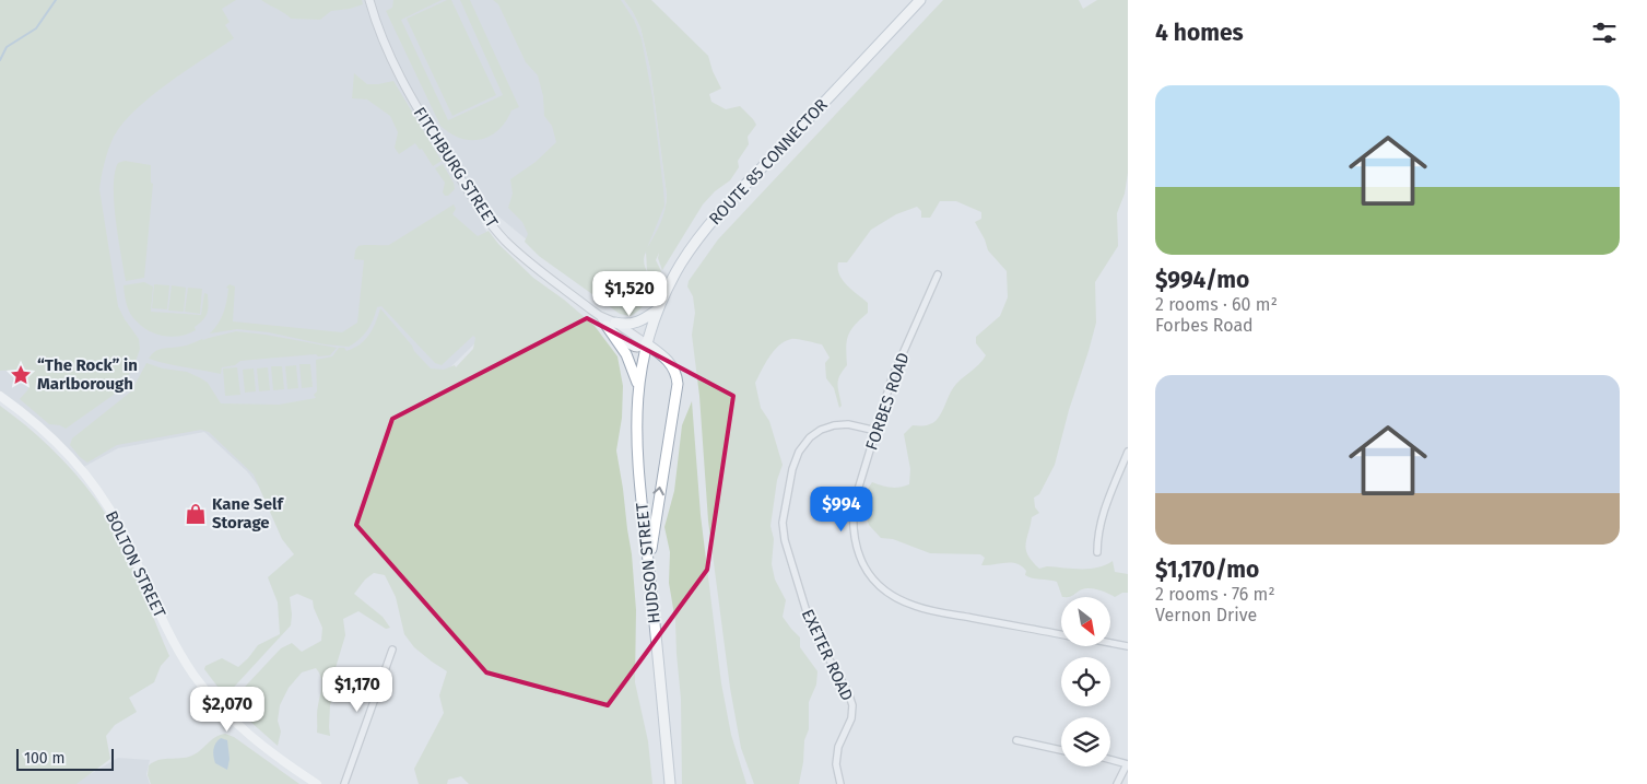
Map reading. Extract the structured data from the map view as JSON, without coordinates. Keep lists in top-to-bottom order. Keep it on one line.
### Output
{"streets":{"main road":["ROUTE 85 CONNECTOR","HUDSON STREET","BOLTON STREET"],"street":["FITCHBURG STREET","FORBES ROAD","EXETER ROAD"]},"crossings":[["ROUTE 85 CONNECTOR","HUDSON STREET"],["FORBES ROAD","EXETER ROAD"]],"places":{"place":["“The Rock” in Marlborough"],"shop":["Kane Self Storage"]},"scale_bar":"100 m","north":"bottom right","page":{"heading":"4 homes","list":[{"name":"$994/mo","note":"2 rooms · 60 m² · Forbes Road"},{"name":"$1,170/mo","note":"2 rooms · 76 m² · Vernon Drive"}],"price":["$1,520","$994","$1,170","$2,070"],"scale":"100 m"}}
